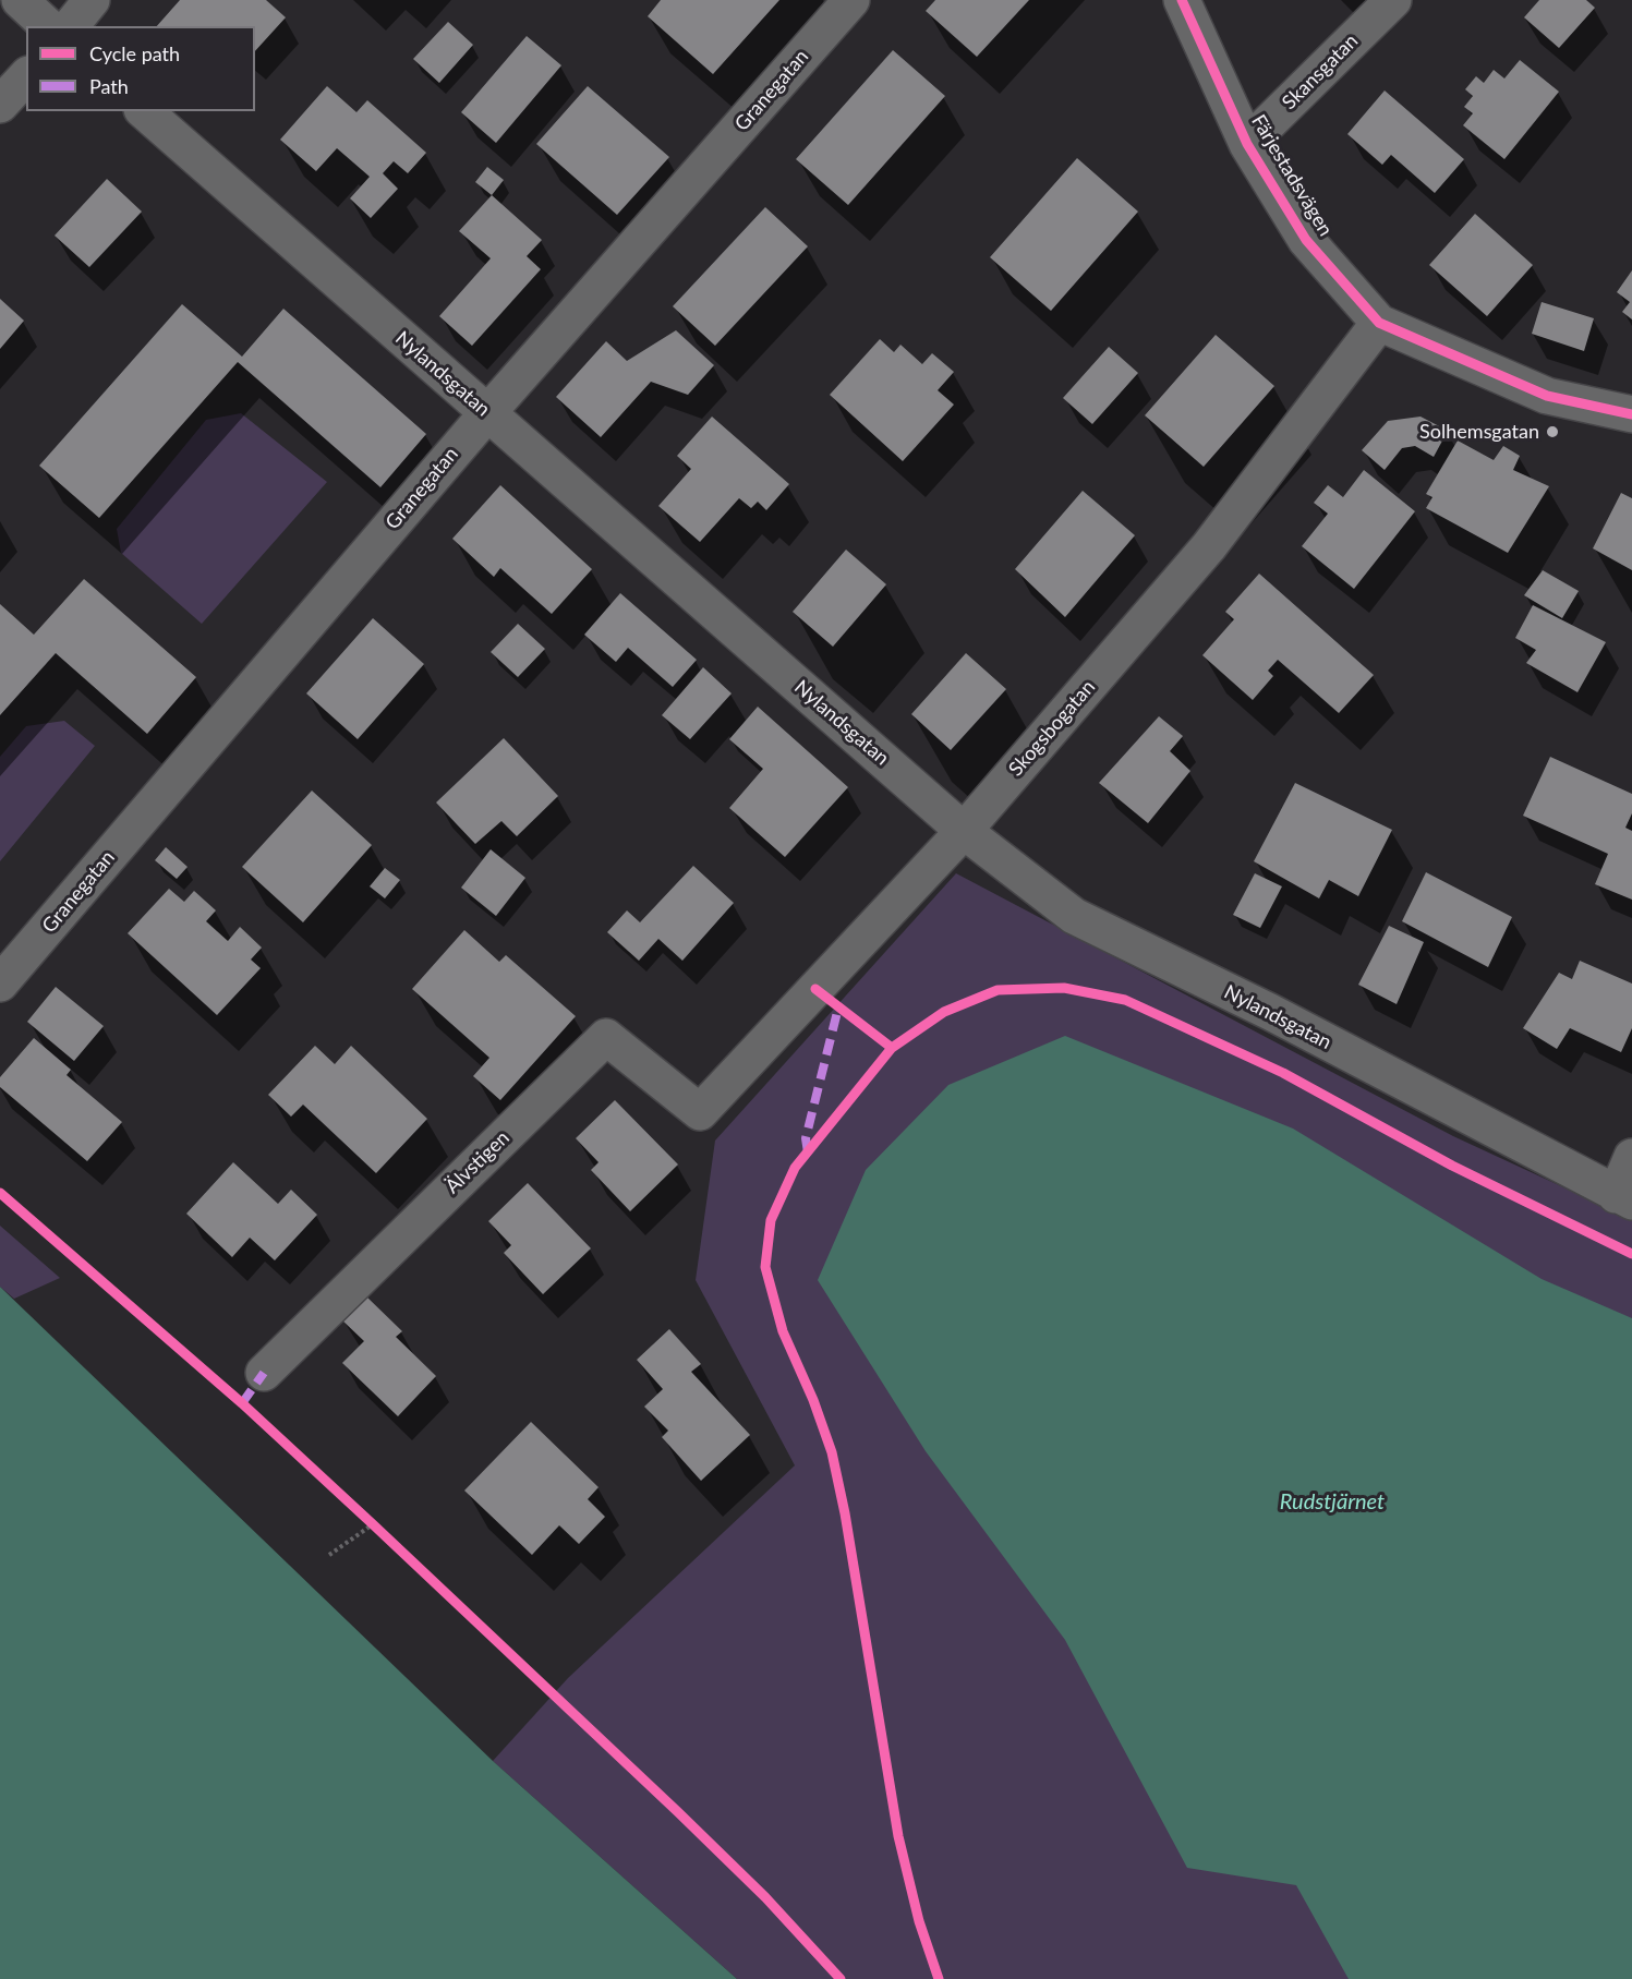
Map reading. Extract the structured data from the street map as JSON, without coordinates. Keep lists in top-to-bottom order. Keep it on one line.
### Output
{"streets":{"street":["Skansgatan","Granegatan","Färjestadsvägen","Nylandsgatan","Skogsbogatan","Älvstigen"]},"crossings":[["Skansgatan","Färjestadsvägen"],["Granegatan","Nylandsgatan"],["Färjestadsvägen","Skogsbogatan"],["Nylandsgatan","Skogsbogatan"],["Skogsbogatan","Älvstigen"]],"water":["Rudstjärnet"],"places":["Solhemsgatan"],"legend":["Cycle path","Path"]}
